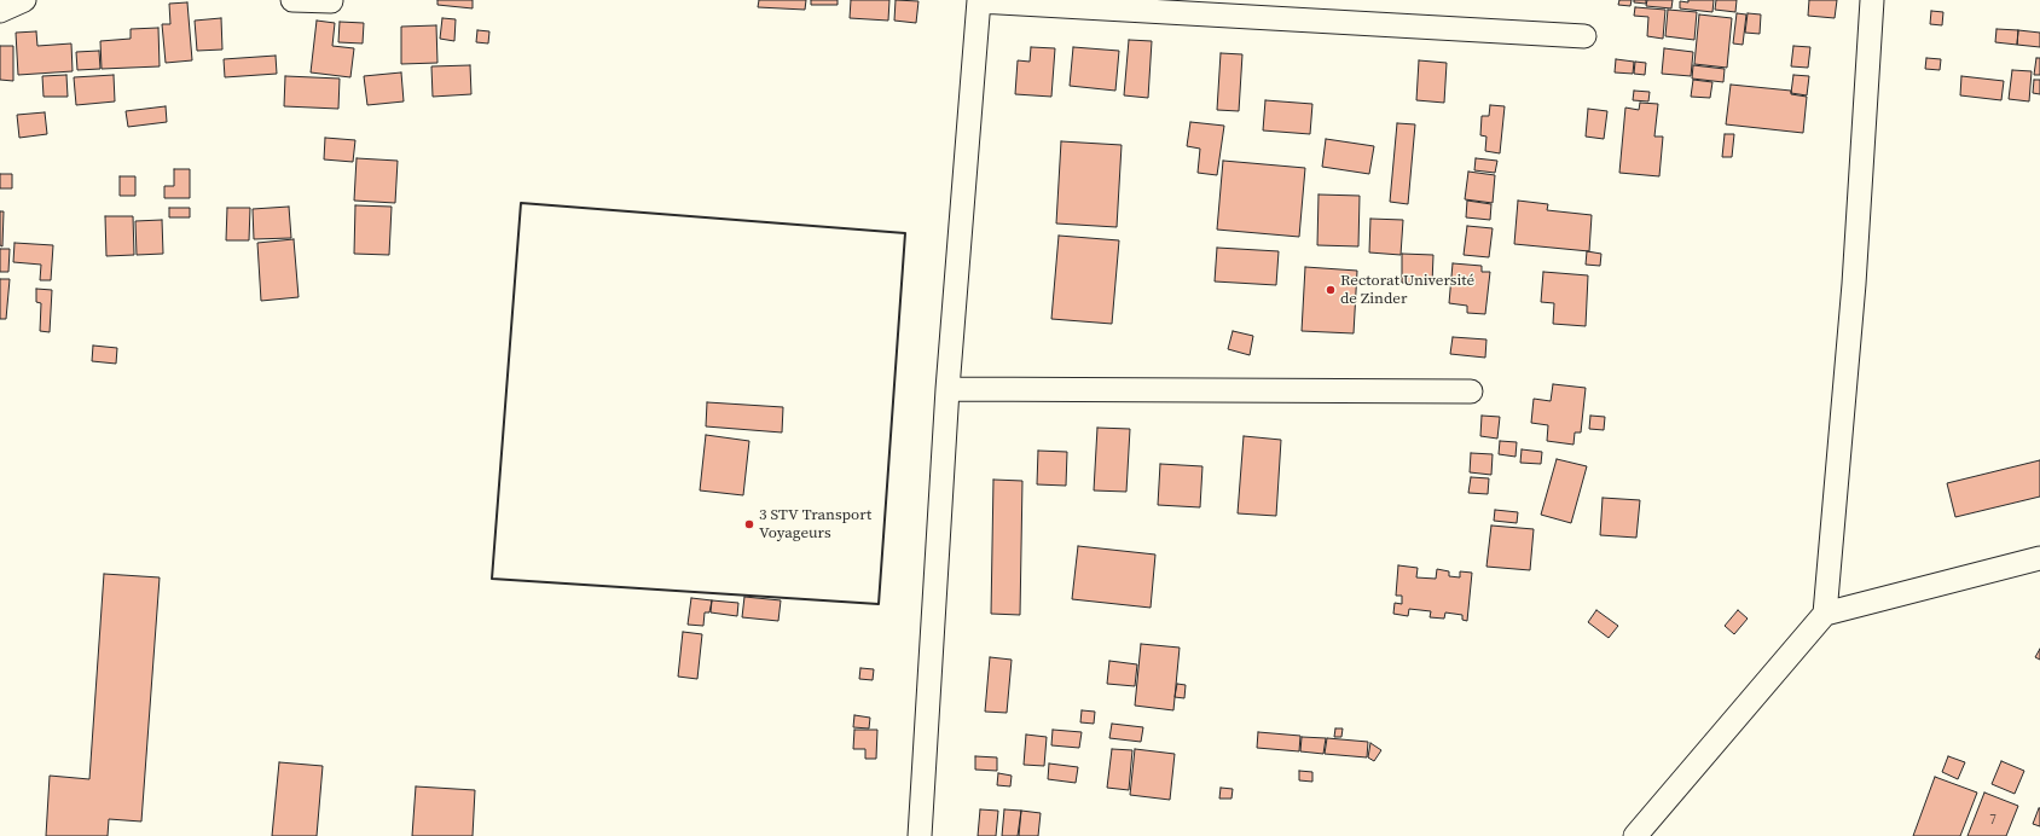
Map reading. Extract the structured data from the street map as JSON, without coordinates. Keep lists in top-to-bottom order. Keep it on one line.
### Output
{"places":["Rectorat Université de Zinder","3 STV Transport Voyageurs"],"house_numbers":["7"]}
